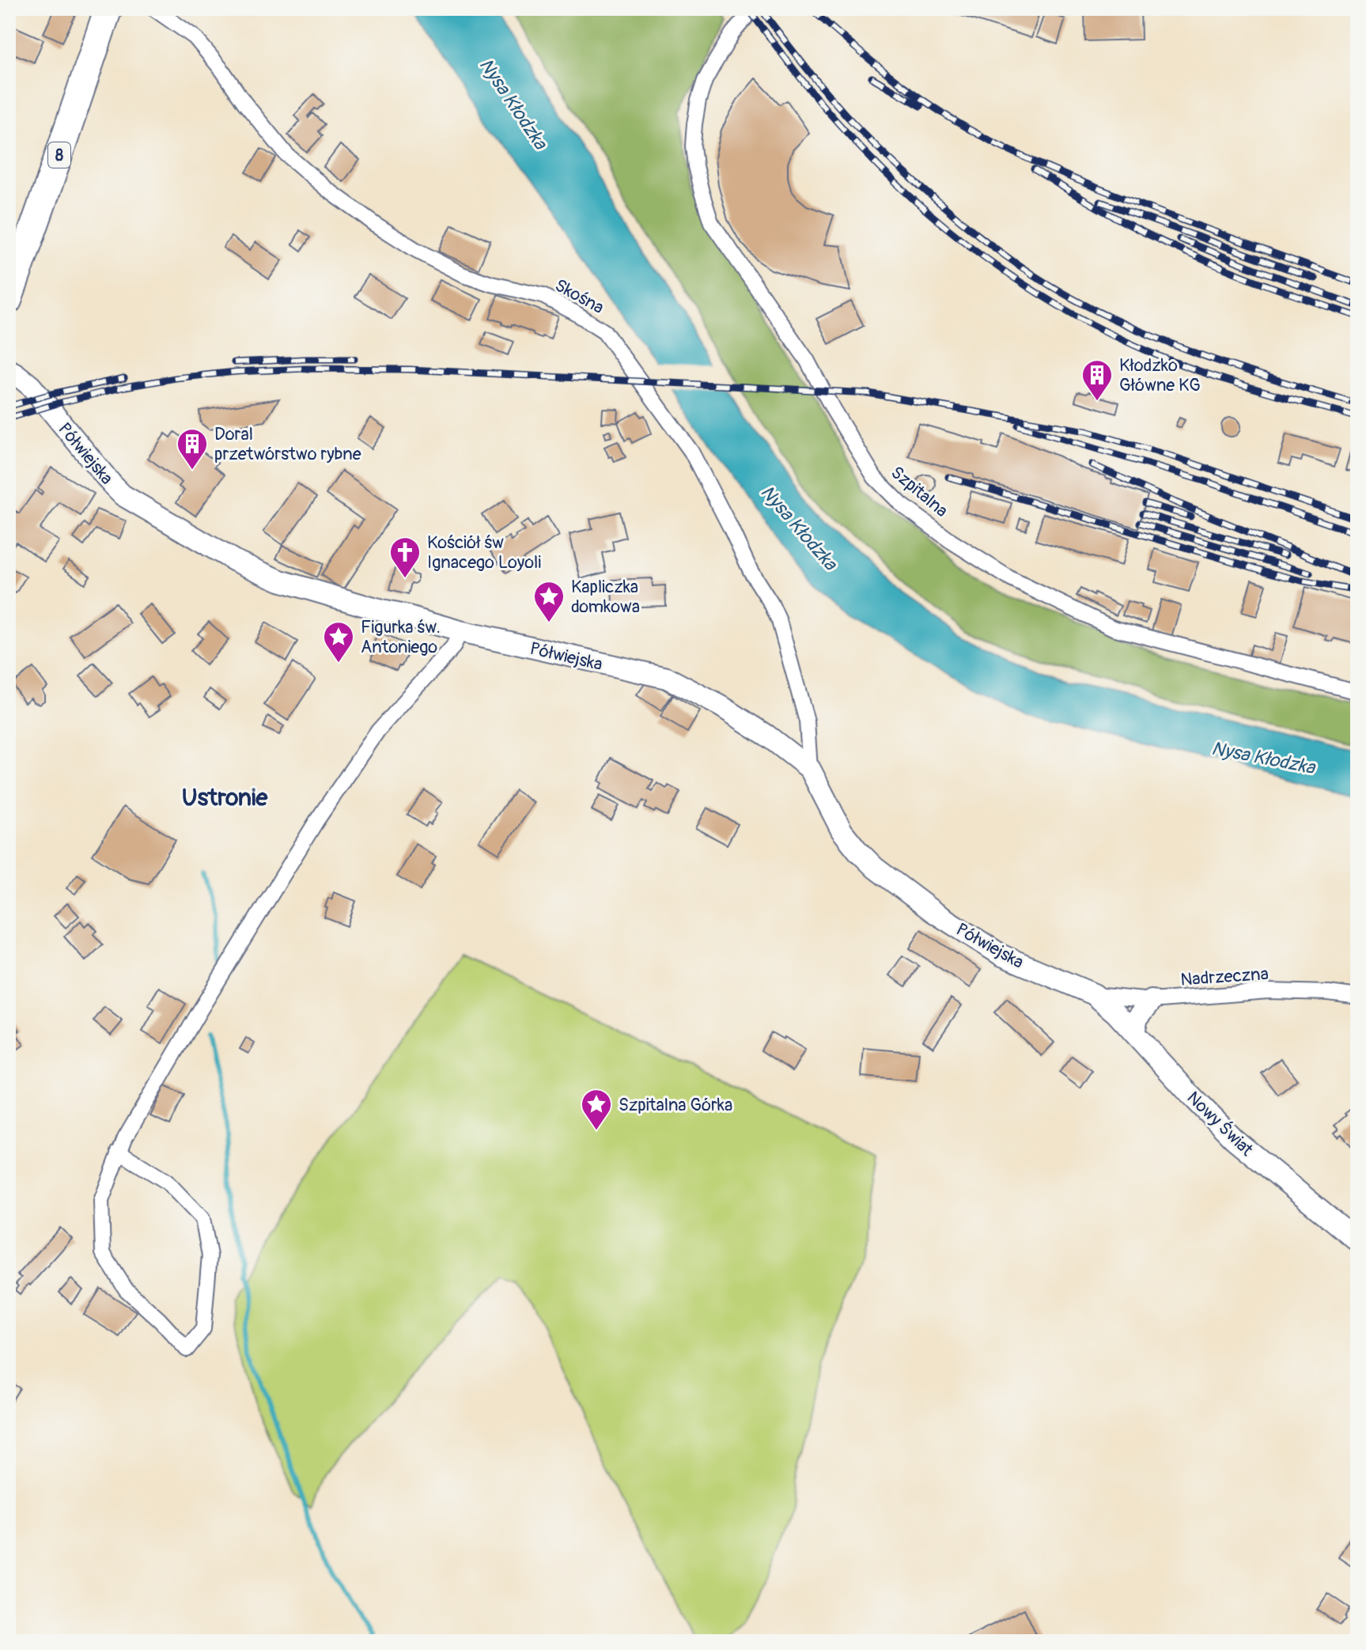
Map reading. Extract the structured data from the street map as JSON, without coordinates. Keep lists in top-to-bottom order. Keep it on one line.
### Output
{"streets":{"highway":["8"],"street":["Skośna","Półwiejska","Szpitalna","Nadrzeczna","Nowy Świat"]},"crossings":[["Skośna","Półwiejska"],["Półwiejska","Nadrzeczna"],["Półwiejska","Nowy Świat"],["Nadrzeczna","Nowy Świat"]],"districts":["Ustronie"],"water":["Nysa Kłodzka"],"places":{"building":["Kłodzko Główne KG","Doral przetwórstwo rybne"],"church":["Kościół św Ignacego Loyoli"],"place":["Kapliczka domkowa","Figurka św. Antoniego","Szpitalna Górka"]}}
